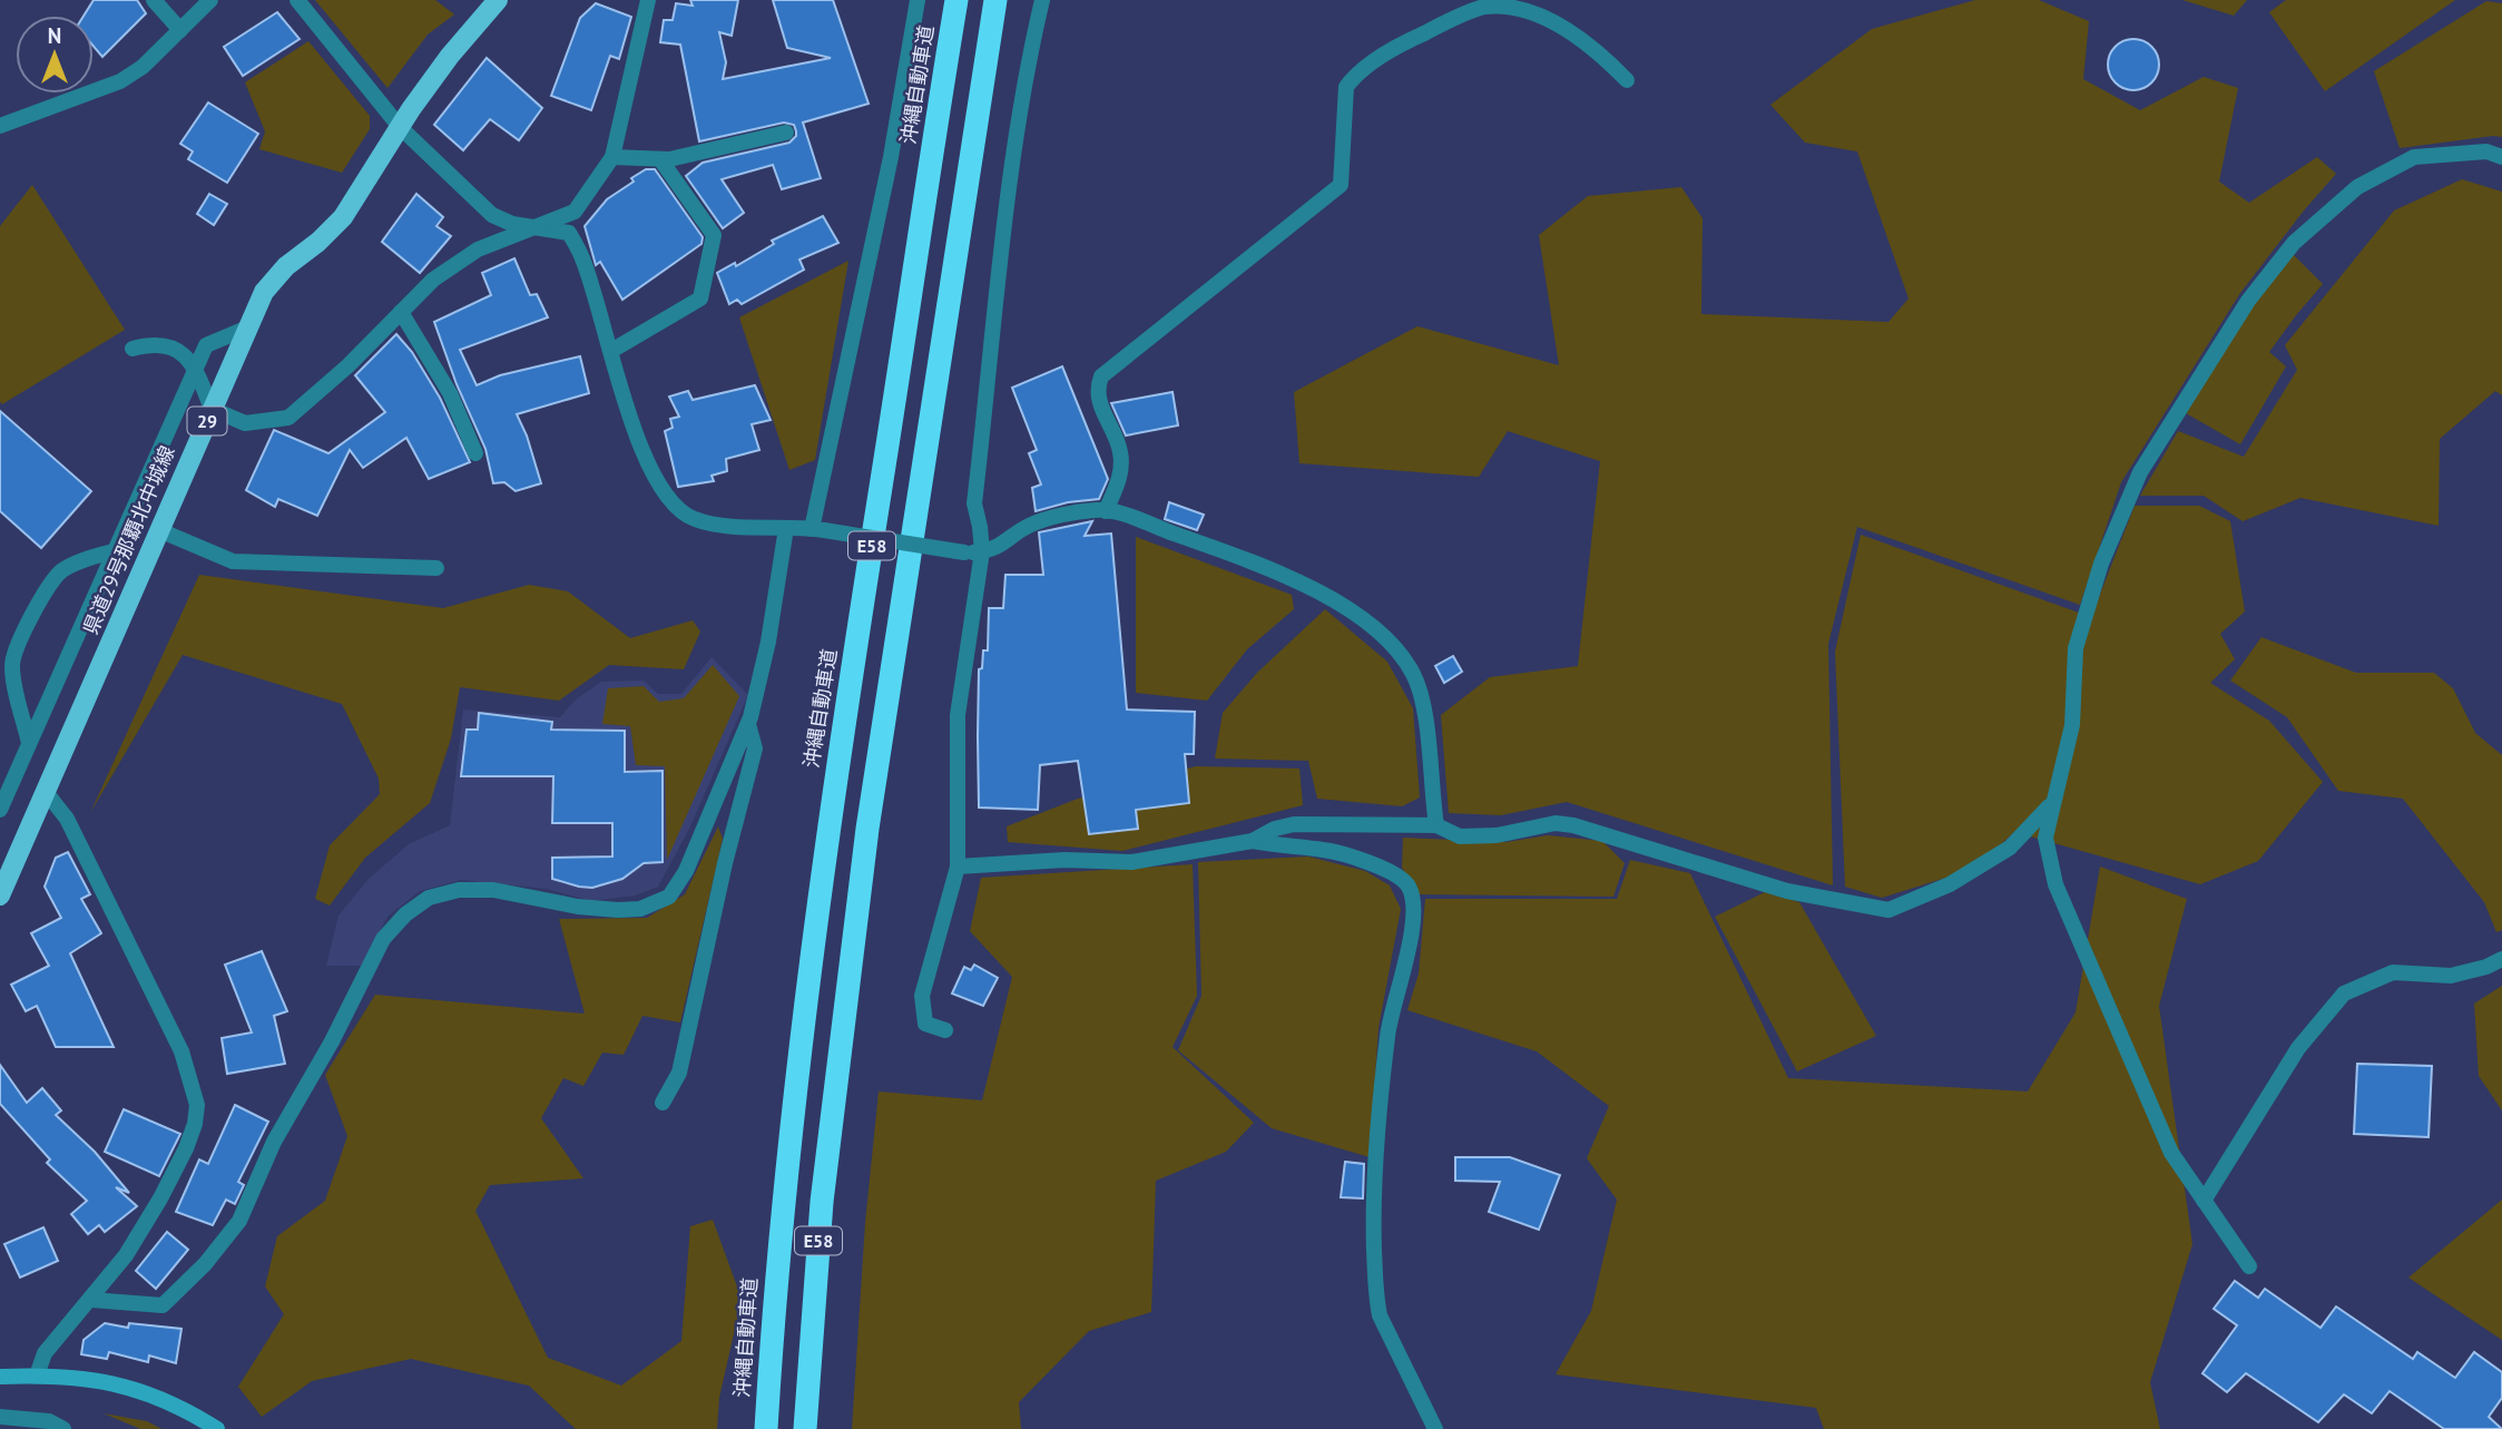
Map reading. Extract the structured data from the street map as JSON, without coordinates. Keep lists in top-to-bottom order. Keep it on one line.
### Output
{"streets":{"highway":["沖縄自動車道","E58"],"main road":["29","県道29号那覇北中城線"]},"north":"top"}
